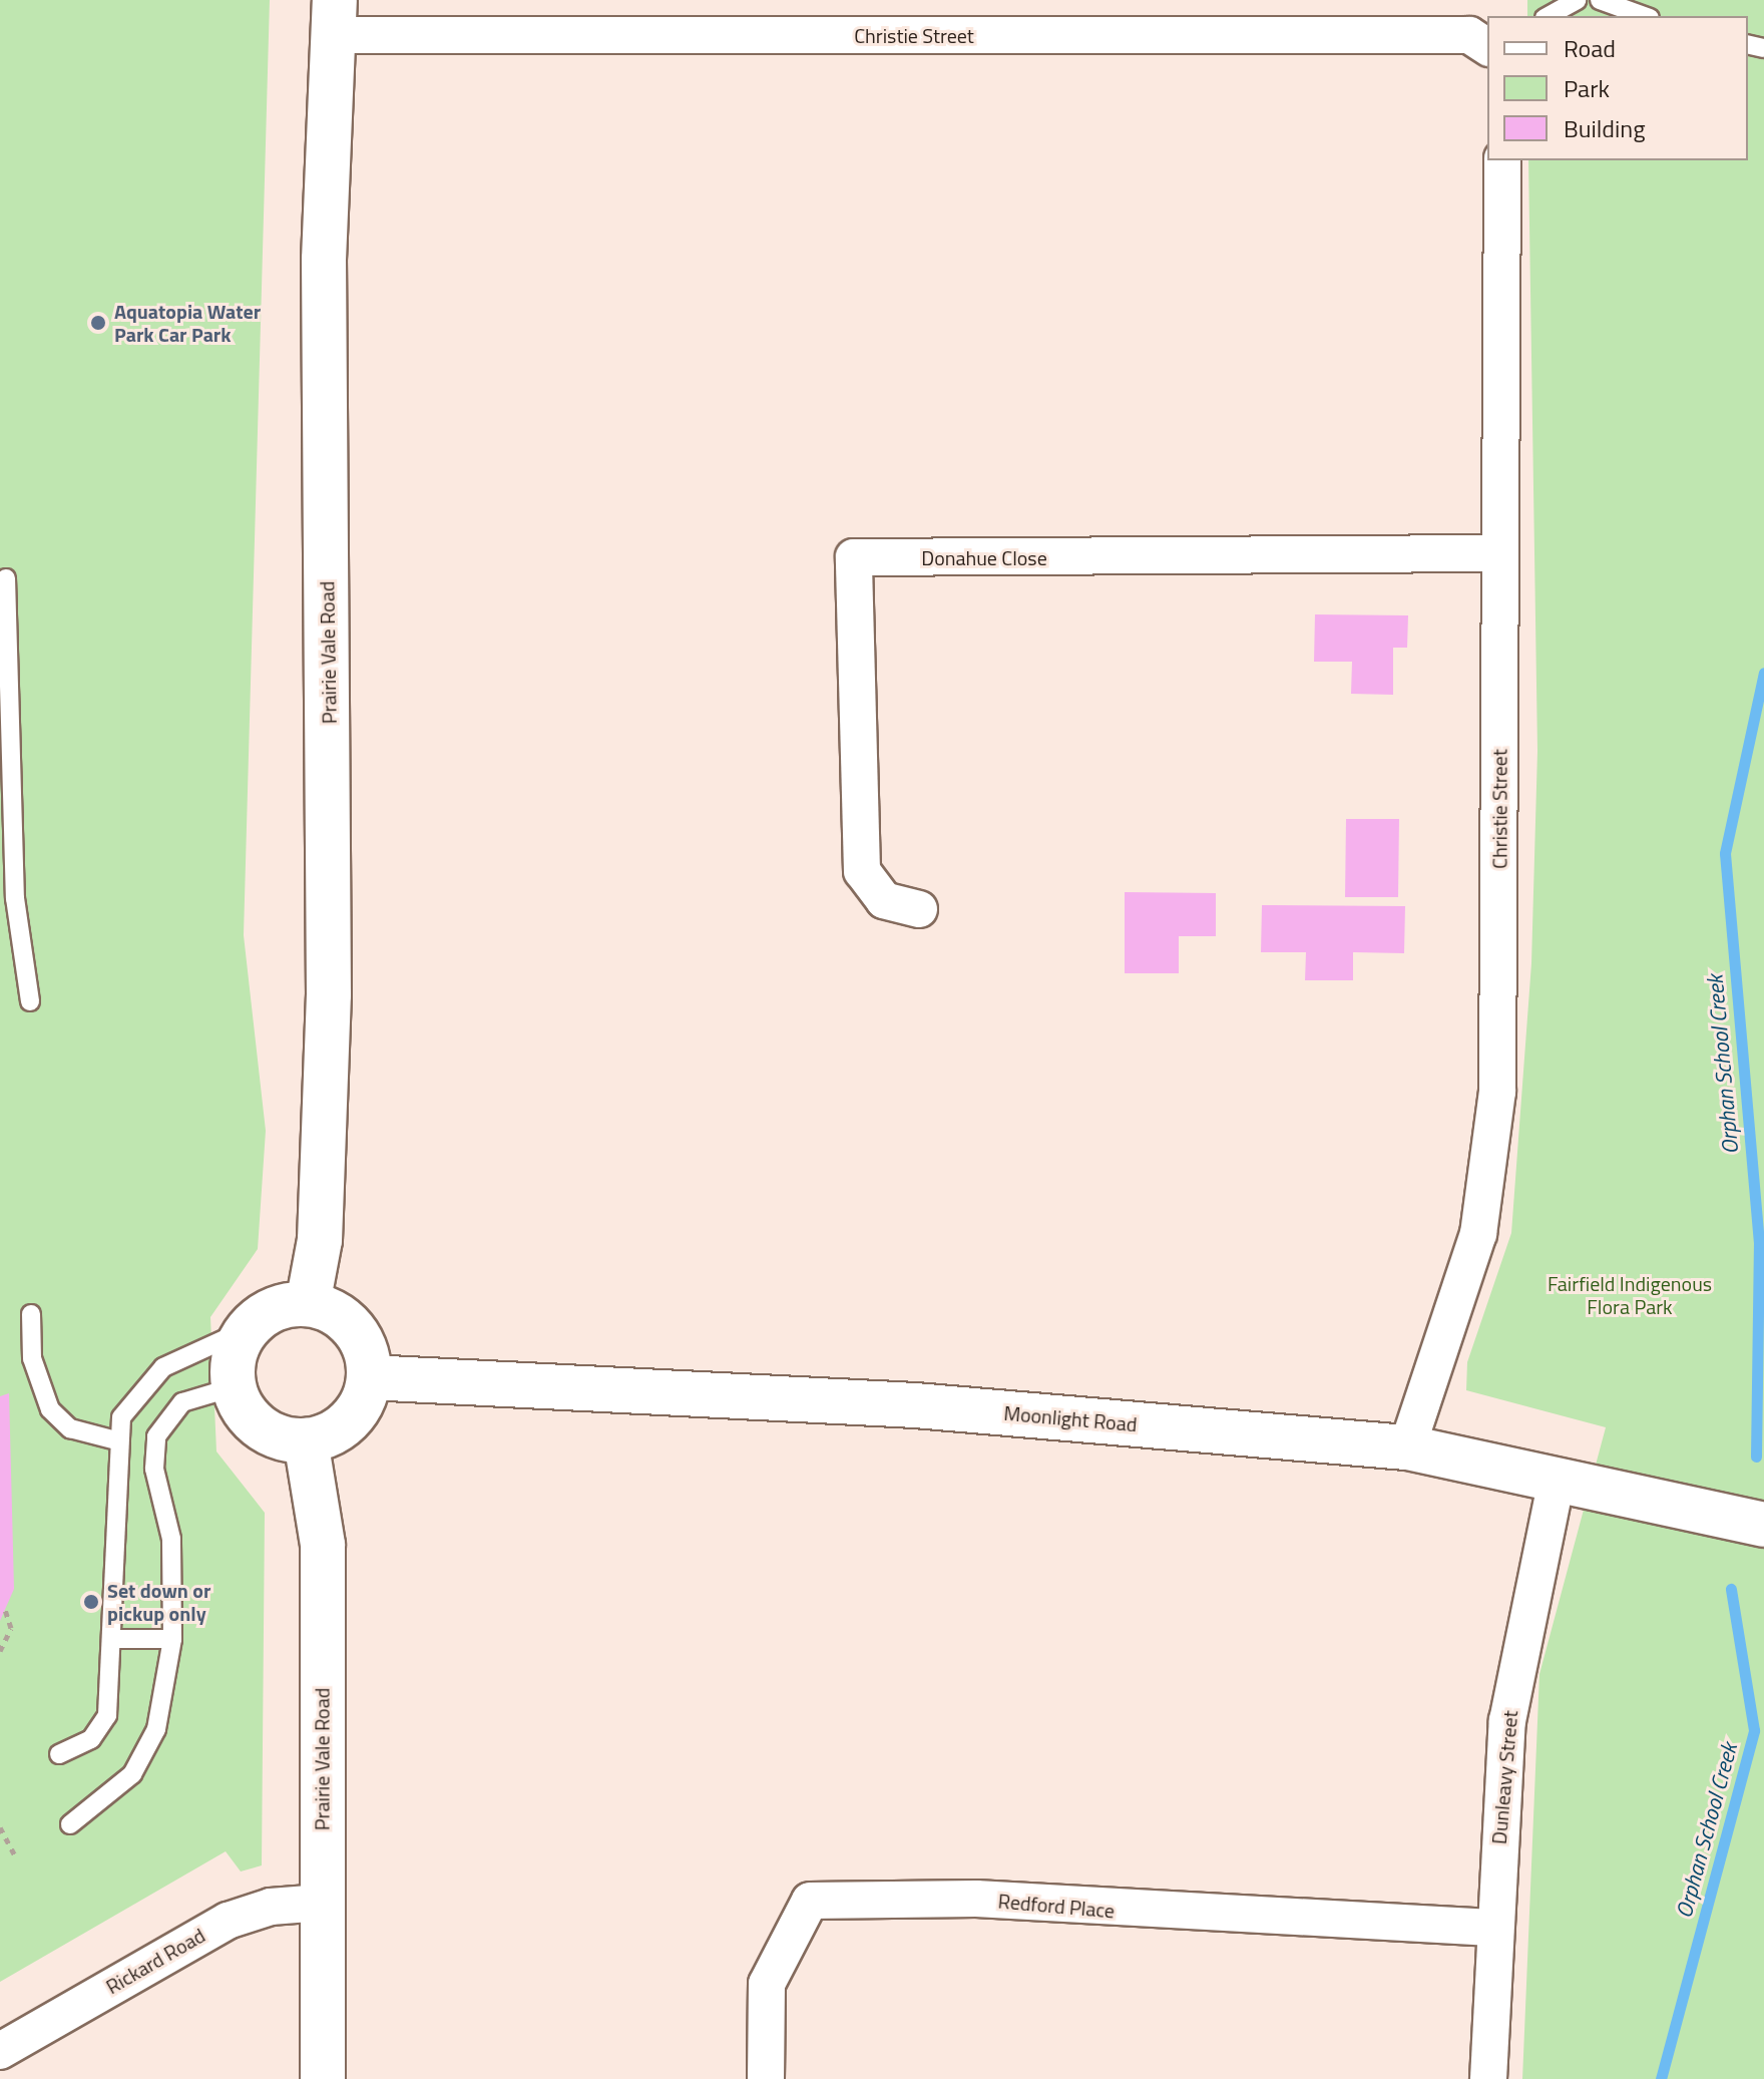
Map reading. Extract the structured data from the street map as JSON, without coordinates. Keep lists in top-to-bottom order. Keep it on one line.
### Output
{"streets":{"street":["Christie Street","Donahue Close","Prairie Vale Road","Moonlight Road","Dunleavy Street","Redford Place","Rickard Road"]},"crossings":[["Christie Street","Donahue Close"],["Christie Street","Prairie Vale Road"],["Christie Street","Moonlight Road"],["Prairie Vale Road","Moonlight Road"],["Prairie Vale Road","Rickard Road"],["Moonlight Road","Dunleavy Street"],["Dunleavy Street","Redford Place"]],"water":["Orphan School Creek"],"parks":["Fairfield Indigenous Flora Park"],"places":["Aquatopia Water Park Car Park","Set down or pickup only"],"legend":["Road","Park","Building"]}
